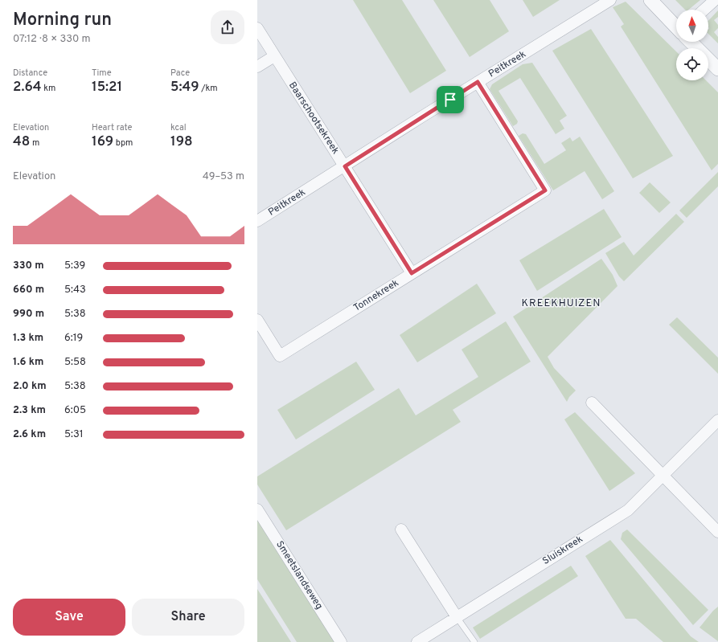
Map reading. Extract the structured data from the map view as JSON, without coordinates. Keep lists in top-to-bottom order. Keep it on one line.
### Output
{"streets":{"street":["Peitkreek","Baarschootsekreek","Tonnekreek","Sluiskreek","Smeetslandseweg"]},"crossings":[["Peitkreek","Baarschootsekreek"],["Peitkreek","Tonnekreek"],["Baarschootsekreek","Tonnekreek"]],"districts":["KREEKHUIZEN"],"north":"top","page":{"heading":["Morning run","07:12 · 8 × 330 m"],"stats":[["Distance","2.64 km"],["Time","15:21"],["Pace","5:49 /km"],["Elevation","48 m"],["Heart rate","169 bpm"],["kcal","198"]],"chart":["Elevation","49–53 m"],"list":[{"name":"330 m","note":"5:39"},{"name":"660 m","note":"5:43"},{"name":"990 m","note":"5:38"},{"name":"1.3 km","note":"6:19"},{"name":"1.6 km","note":"5:58"},{"name":"2.0 km","note":"5:38"},{"name":"2.3 km","note":"6:05"},{"name":"2.6 km","note":"5:31"}],"buttons":["Save","Share"]}}
